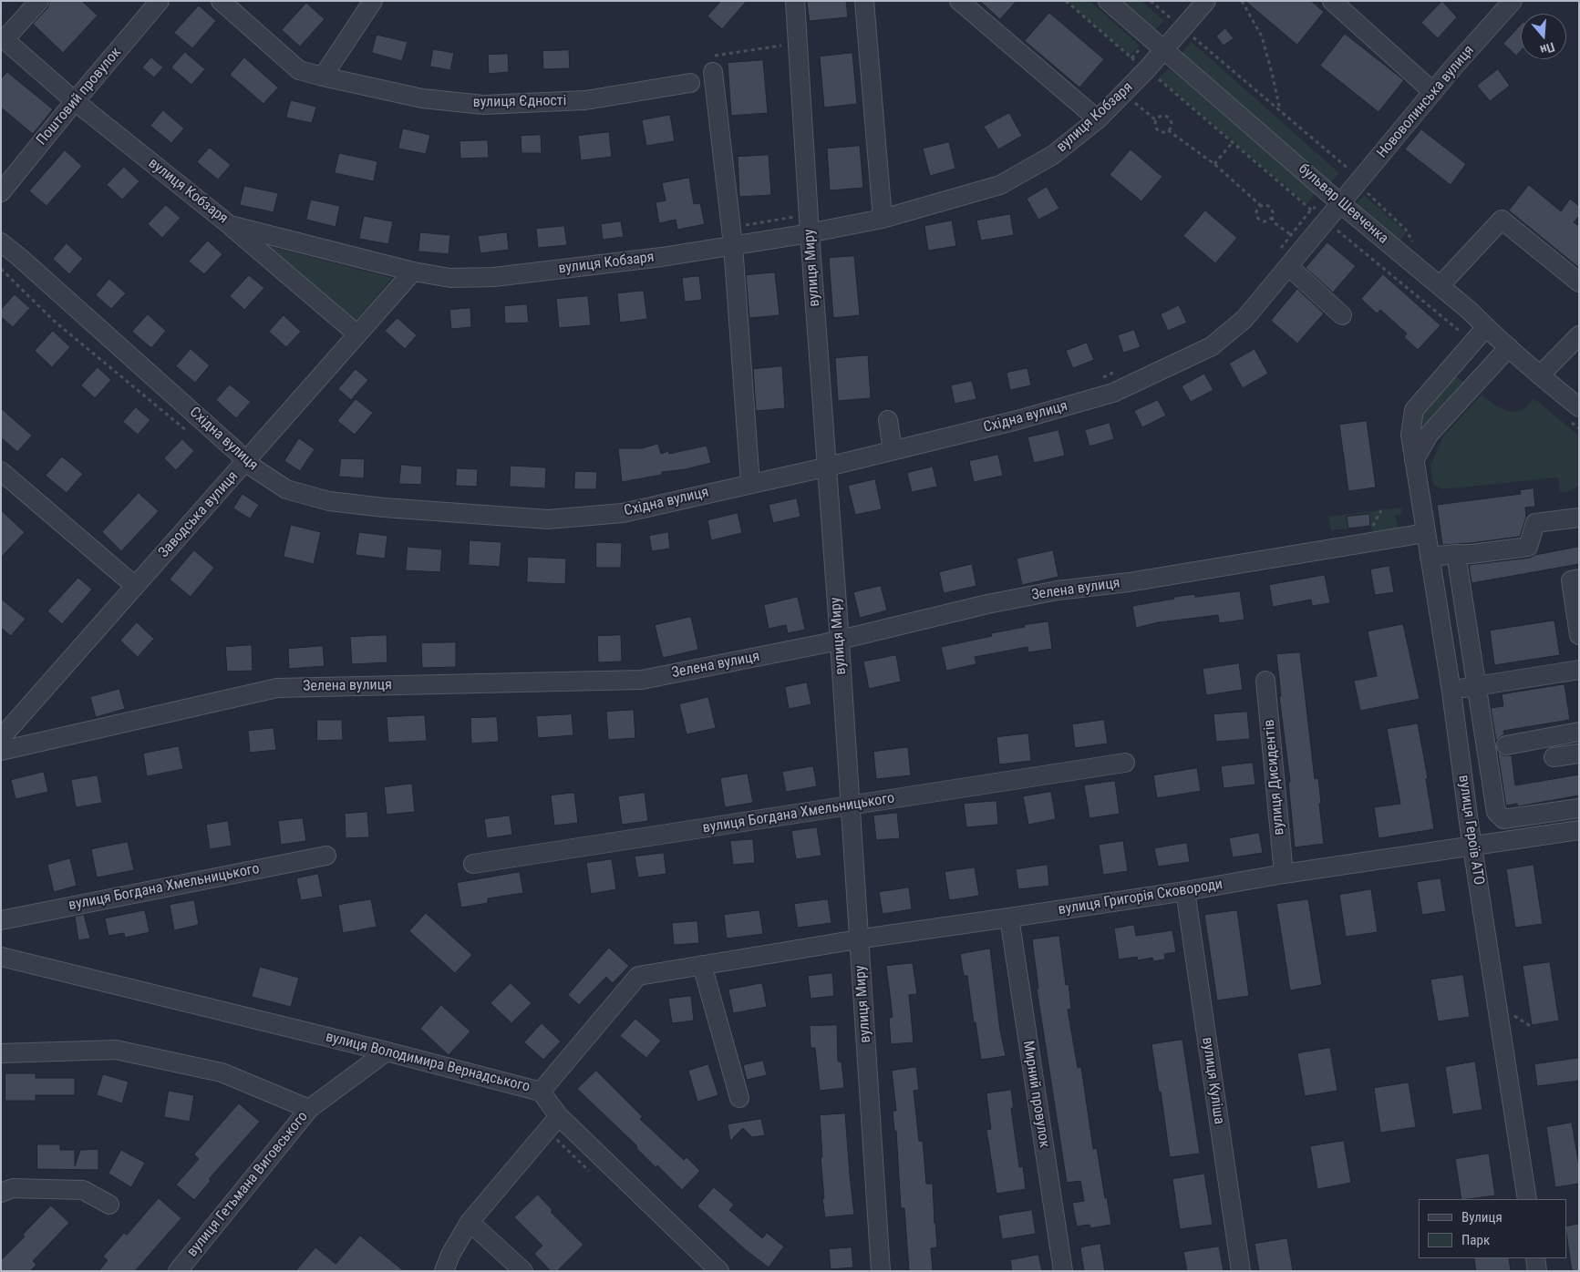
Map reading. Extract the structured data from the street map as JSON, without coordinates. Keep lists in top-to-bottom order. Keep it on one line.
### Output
{"streets":{"street":["Поштовий провулок","вулиця Єдності","Нововолинська вулиця","вулиця Кобзаря","бульвар Шевченка","вулиця Миру","Східна вулиця","Заводська вулиця","Зелена вулиця","вулиця Дисидентів","вулиця Богдана Хмельницького","вулиця Героїв АТО","вулиця Григорія Сковороди","вулиця Володимира Вернадського","вулиця Куліша","Мирний провулок","вулиця Гетьмана Виговського"]},"crossings":[["Поштовий провулок","вулиця Кобзаря"],["Нововолинська вулиця","бульвар Шевченка"],["Нововолинська вулиця","Східна вулиця"],["вулиця Кобзаря","бульвар Шевченка"],["вулиця Кобзаря","вулиця Миру"],["вулиця Кобзаря","Заводська вулиця"],["бульвар Шевченка","Східна вулиця"],["бульвар Шевченка","вулиця Героїв АТО"],["вулиця Миру","Східна вулиця"],["вулиця Миру","Зелена вулиця"],["вулиця Миру","вулиця Богдана Хмельницького"],["вулиця Миру","вулиця Григорія Сковороди"],["Східна вулиця","Заводська вулиця"],["Зелена вулиця","вулиця Героїв АТО"],["вулиця Дисидентів","вулиця Григорія Сковороди"],["вулиця Героїв АТО","вулиця Григорія Сковороди"],["вулиця Григорія Сковороди","вулиця Володимира Вернадського"],["вулиця Григорія Сковороди","вулиця Куліша"],["вулиця Григорія Сковороди","Мирний провулок"],["вулиця Володимира Вернадського","вулиця Гетьмана Виговського"]],"legend":["Вулиця","Парк"],"north":"bottom"}
